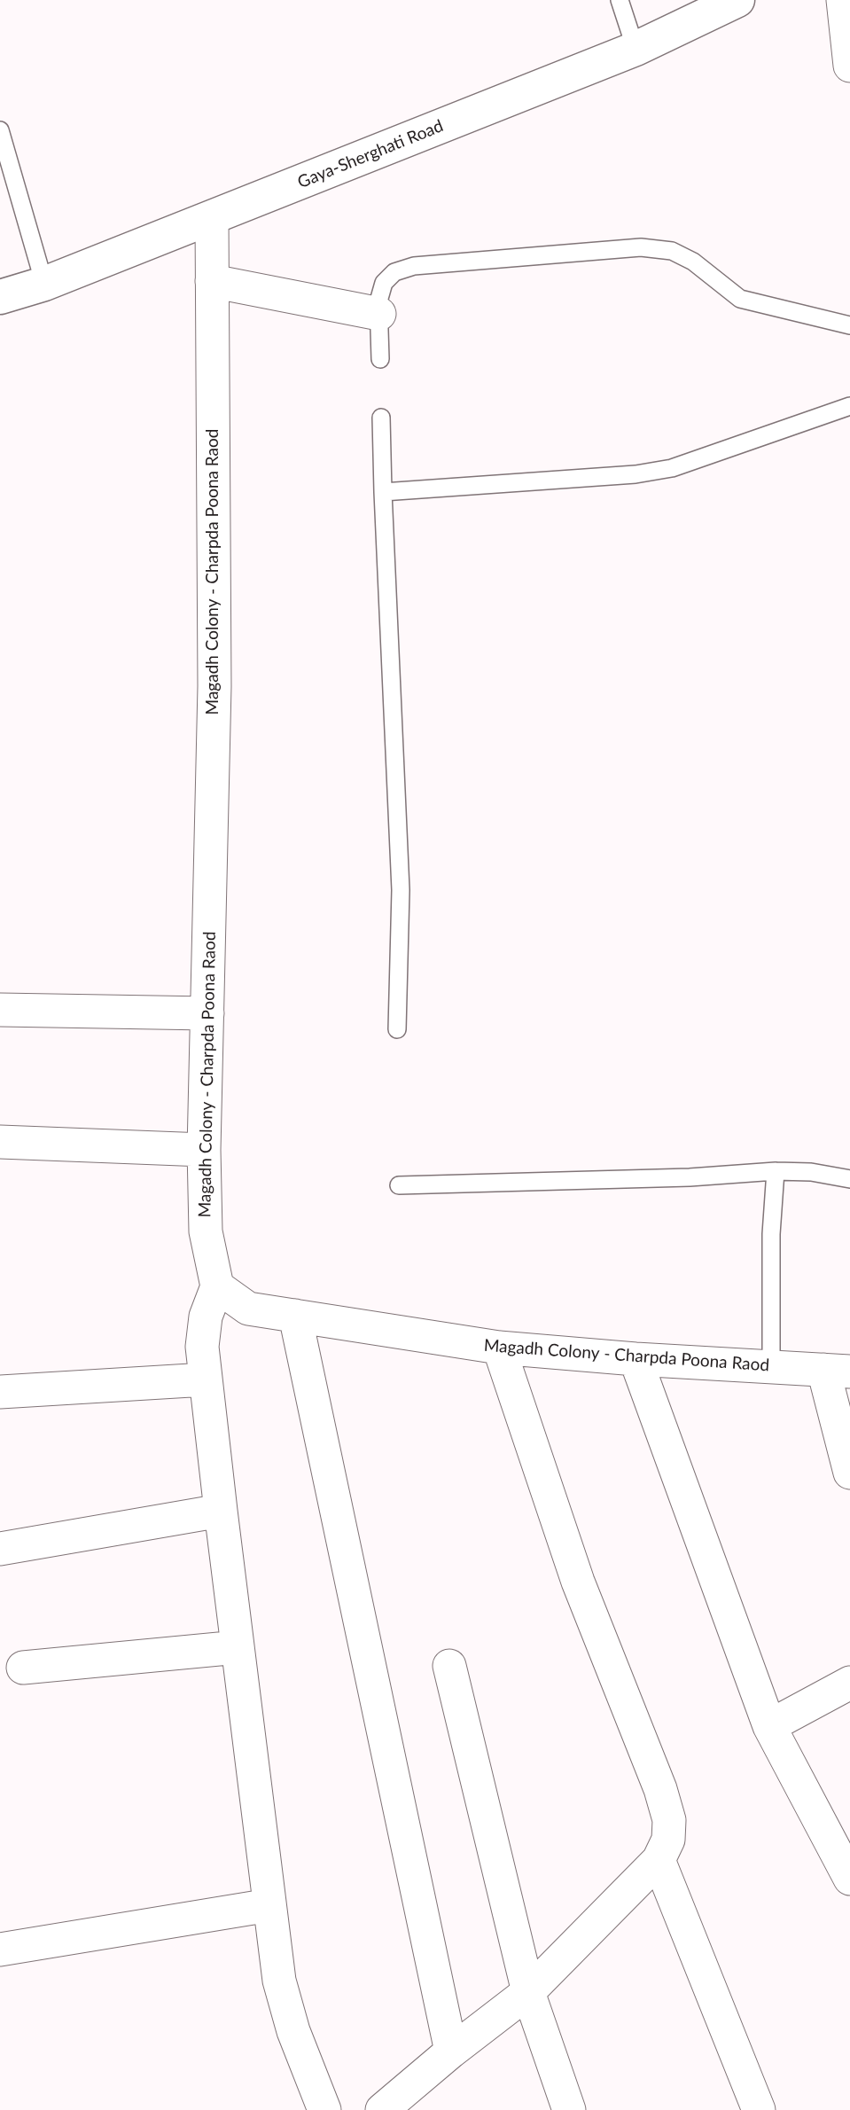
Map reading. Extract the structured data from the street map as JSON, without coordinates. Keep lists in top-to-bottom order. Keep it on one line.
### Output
{"streets":{"main road":["Gaya-Sherghati Road"],"street":["Magadh Colony - Charpda Poona Raod"]},"crossings":[["Gaya-Sherghati Road","Magadh Colony - Charpda Poona Raod"]]}
